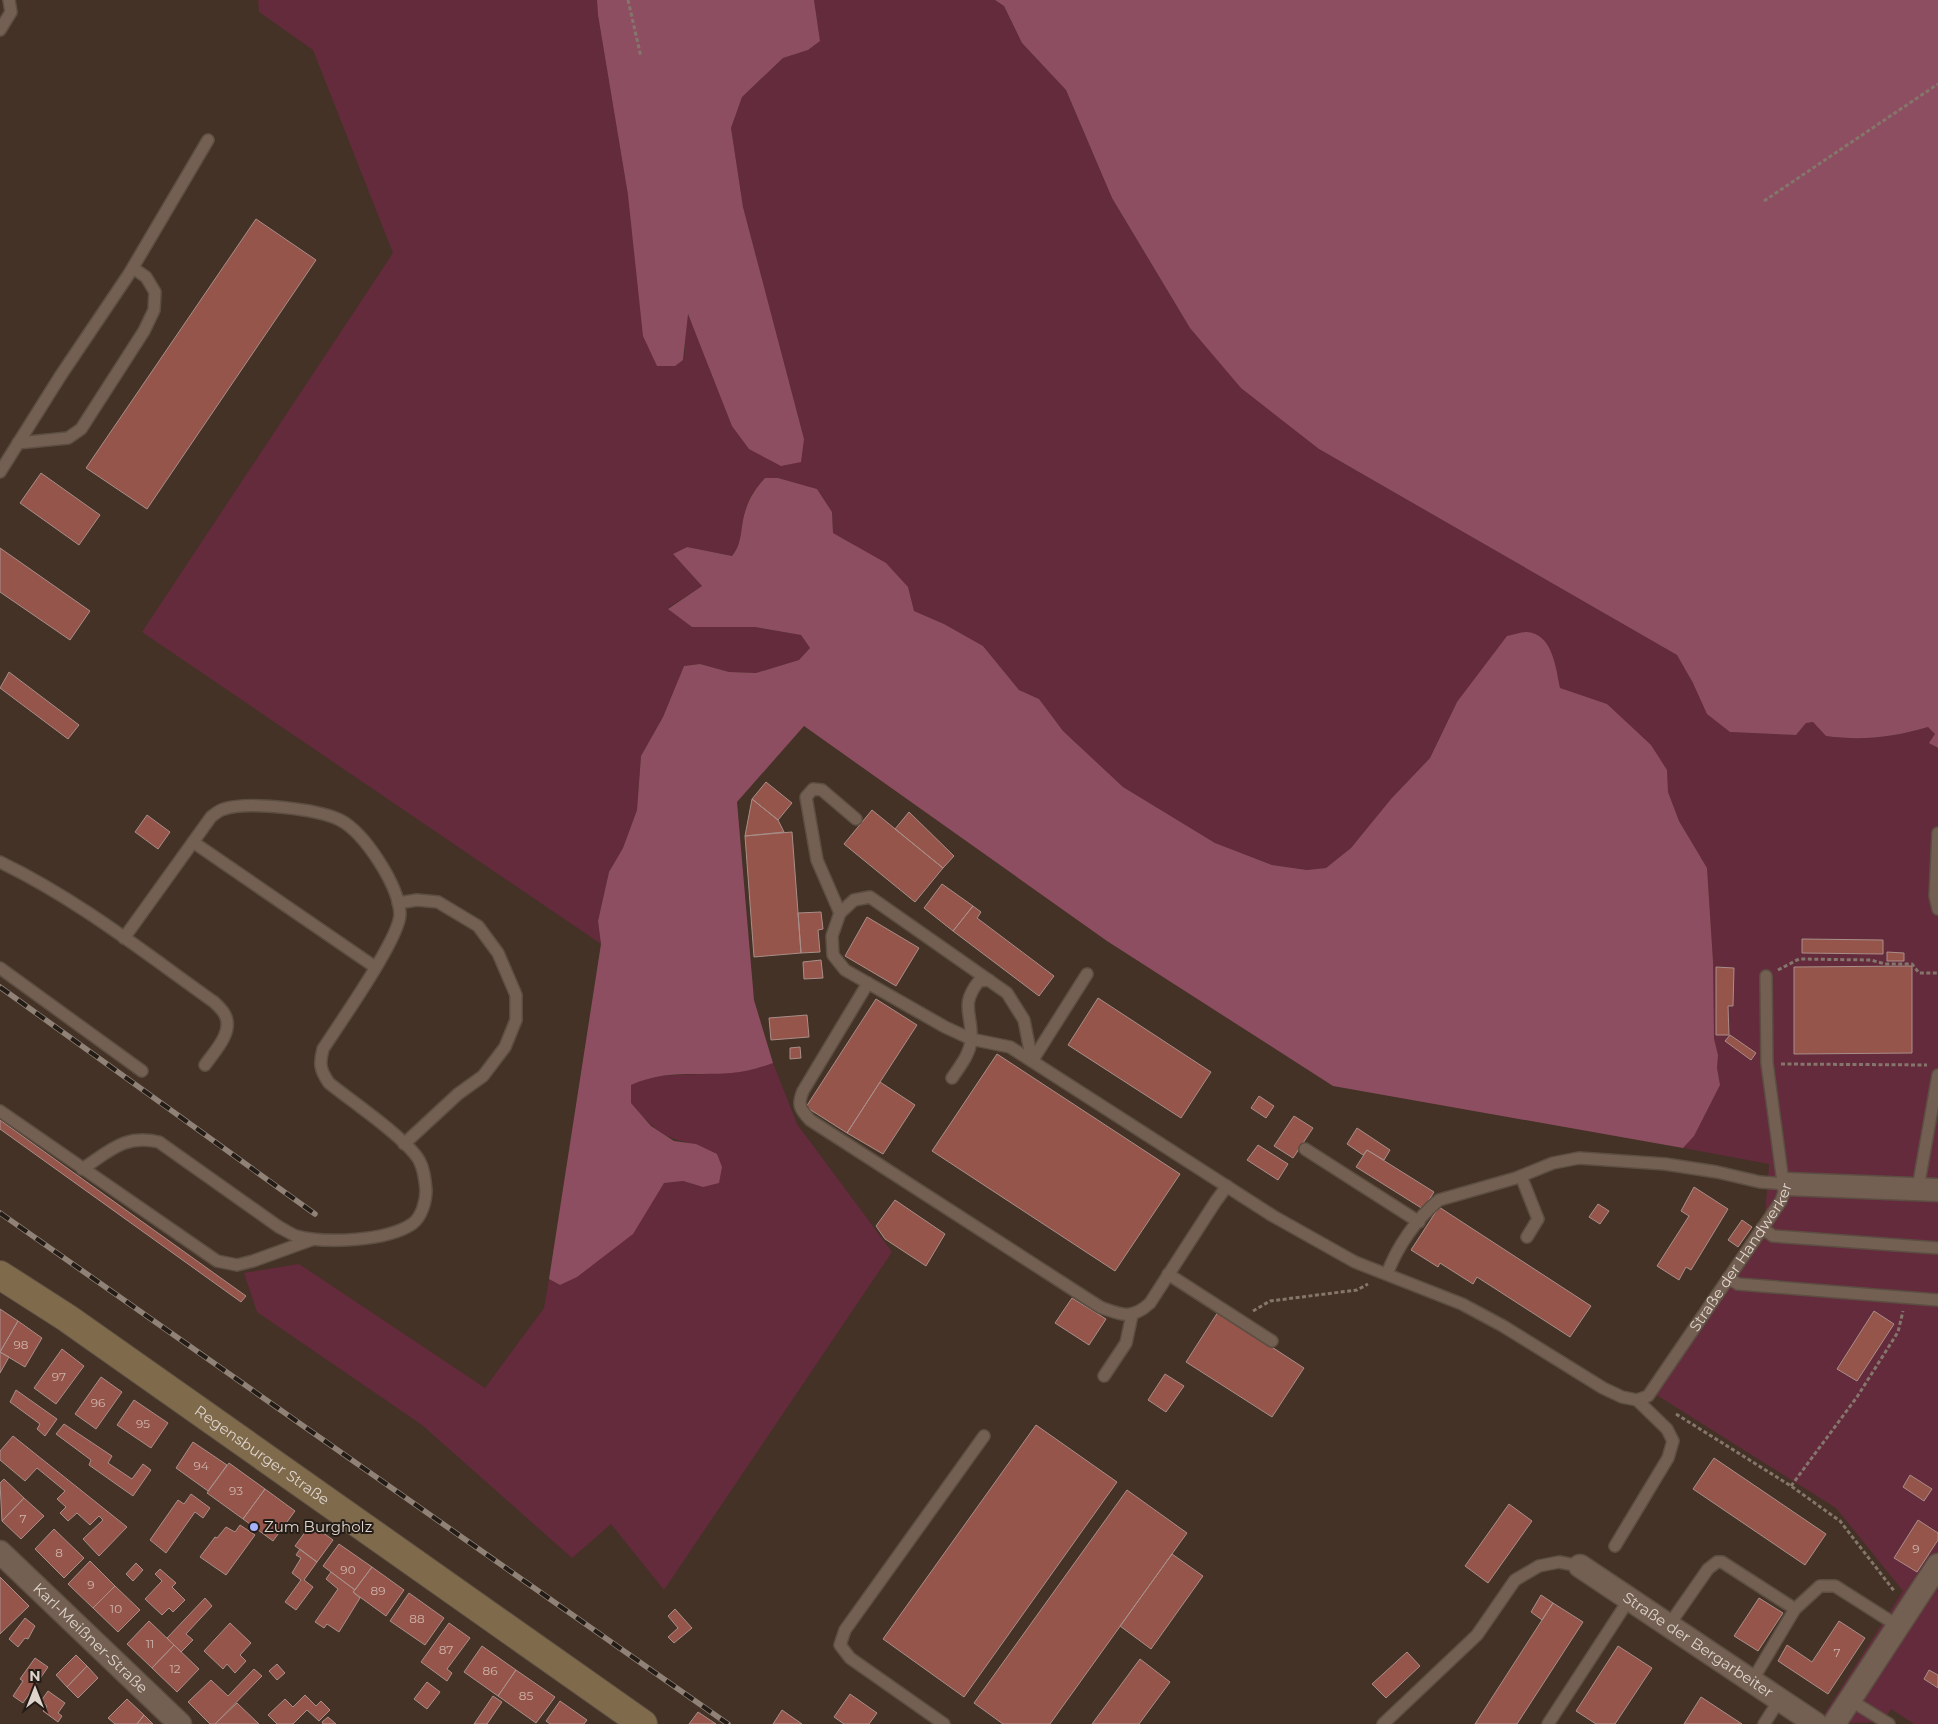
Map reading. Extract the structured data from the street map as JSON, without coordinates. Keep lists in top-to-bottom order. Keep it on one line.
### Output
{"streets":{"main road":["Regensburger Straße"],"street":["Straße der Handwerker","Karl-Meißner-Straße","Straße der Bergarbeiter"]},"places":["Zum Burgholz"],"house_numbers":["98","97","96","95","94","93","7","9","8","90","9","89","10","88","11","87","7","12","86","85"],"north":"top"}
